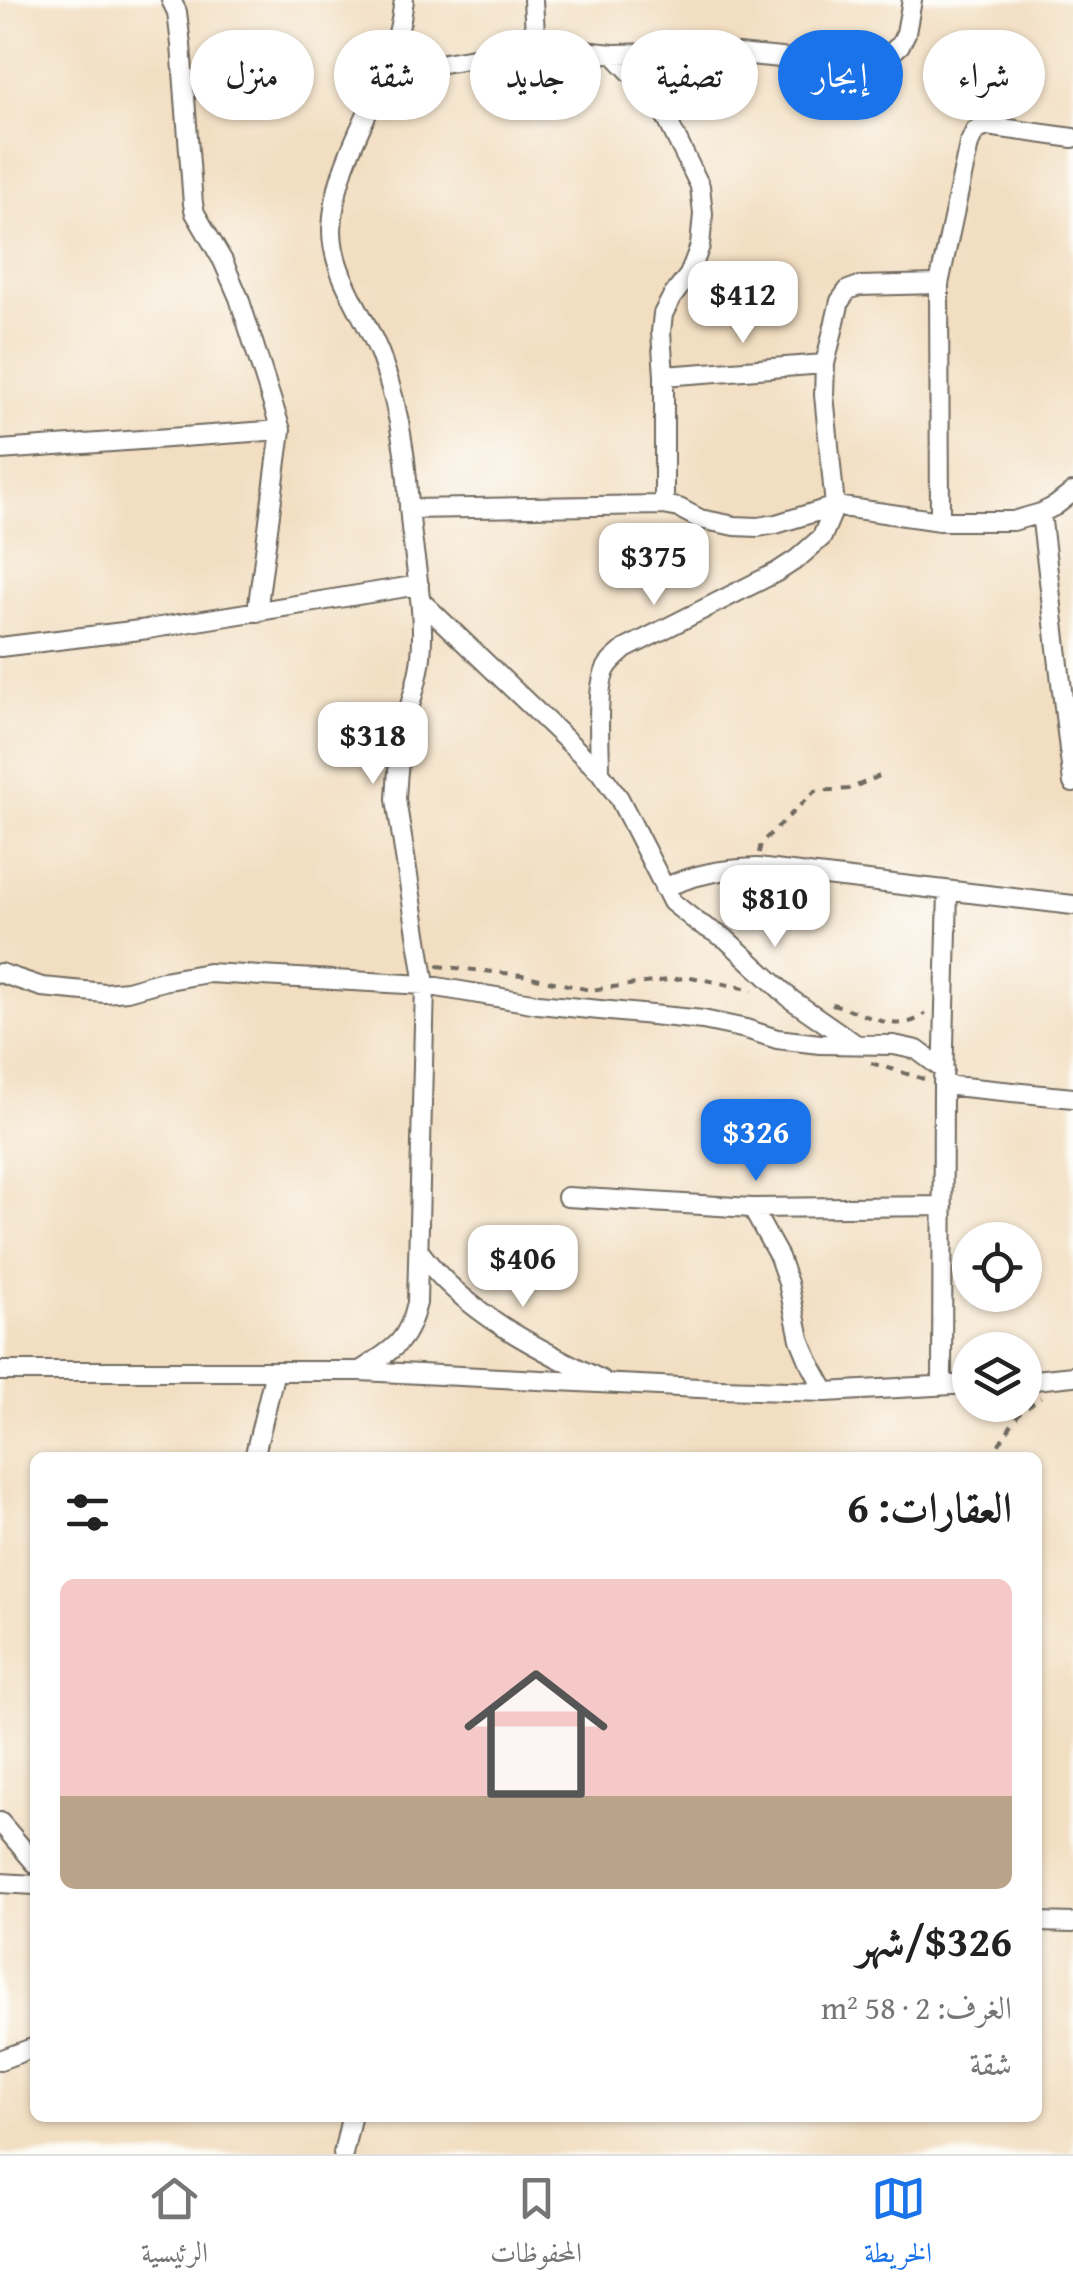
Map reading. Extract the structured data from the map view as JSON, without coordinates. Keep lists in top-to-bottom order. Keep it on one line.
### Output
{"page":{"chip":["شراء","إيجار","تصفية","جديد","شقة","منزل"],"price":["$412","$375","$318","$810","$326","$406"],"heading":"العقارات: 6","list":[{"name":"$326/شهر","note":"الغرف: 2 · 58 m² · شقة"}],"tabs":["الخريطة","المحفوظات","الرئيسية"]}}
